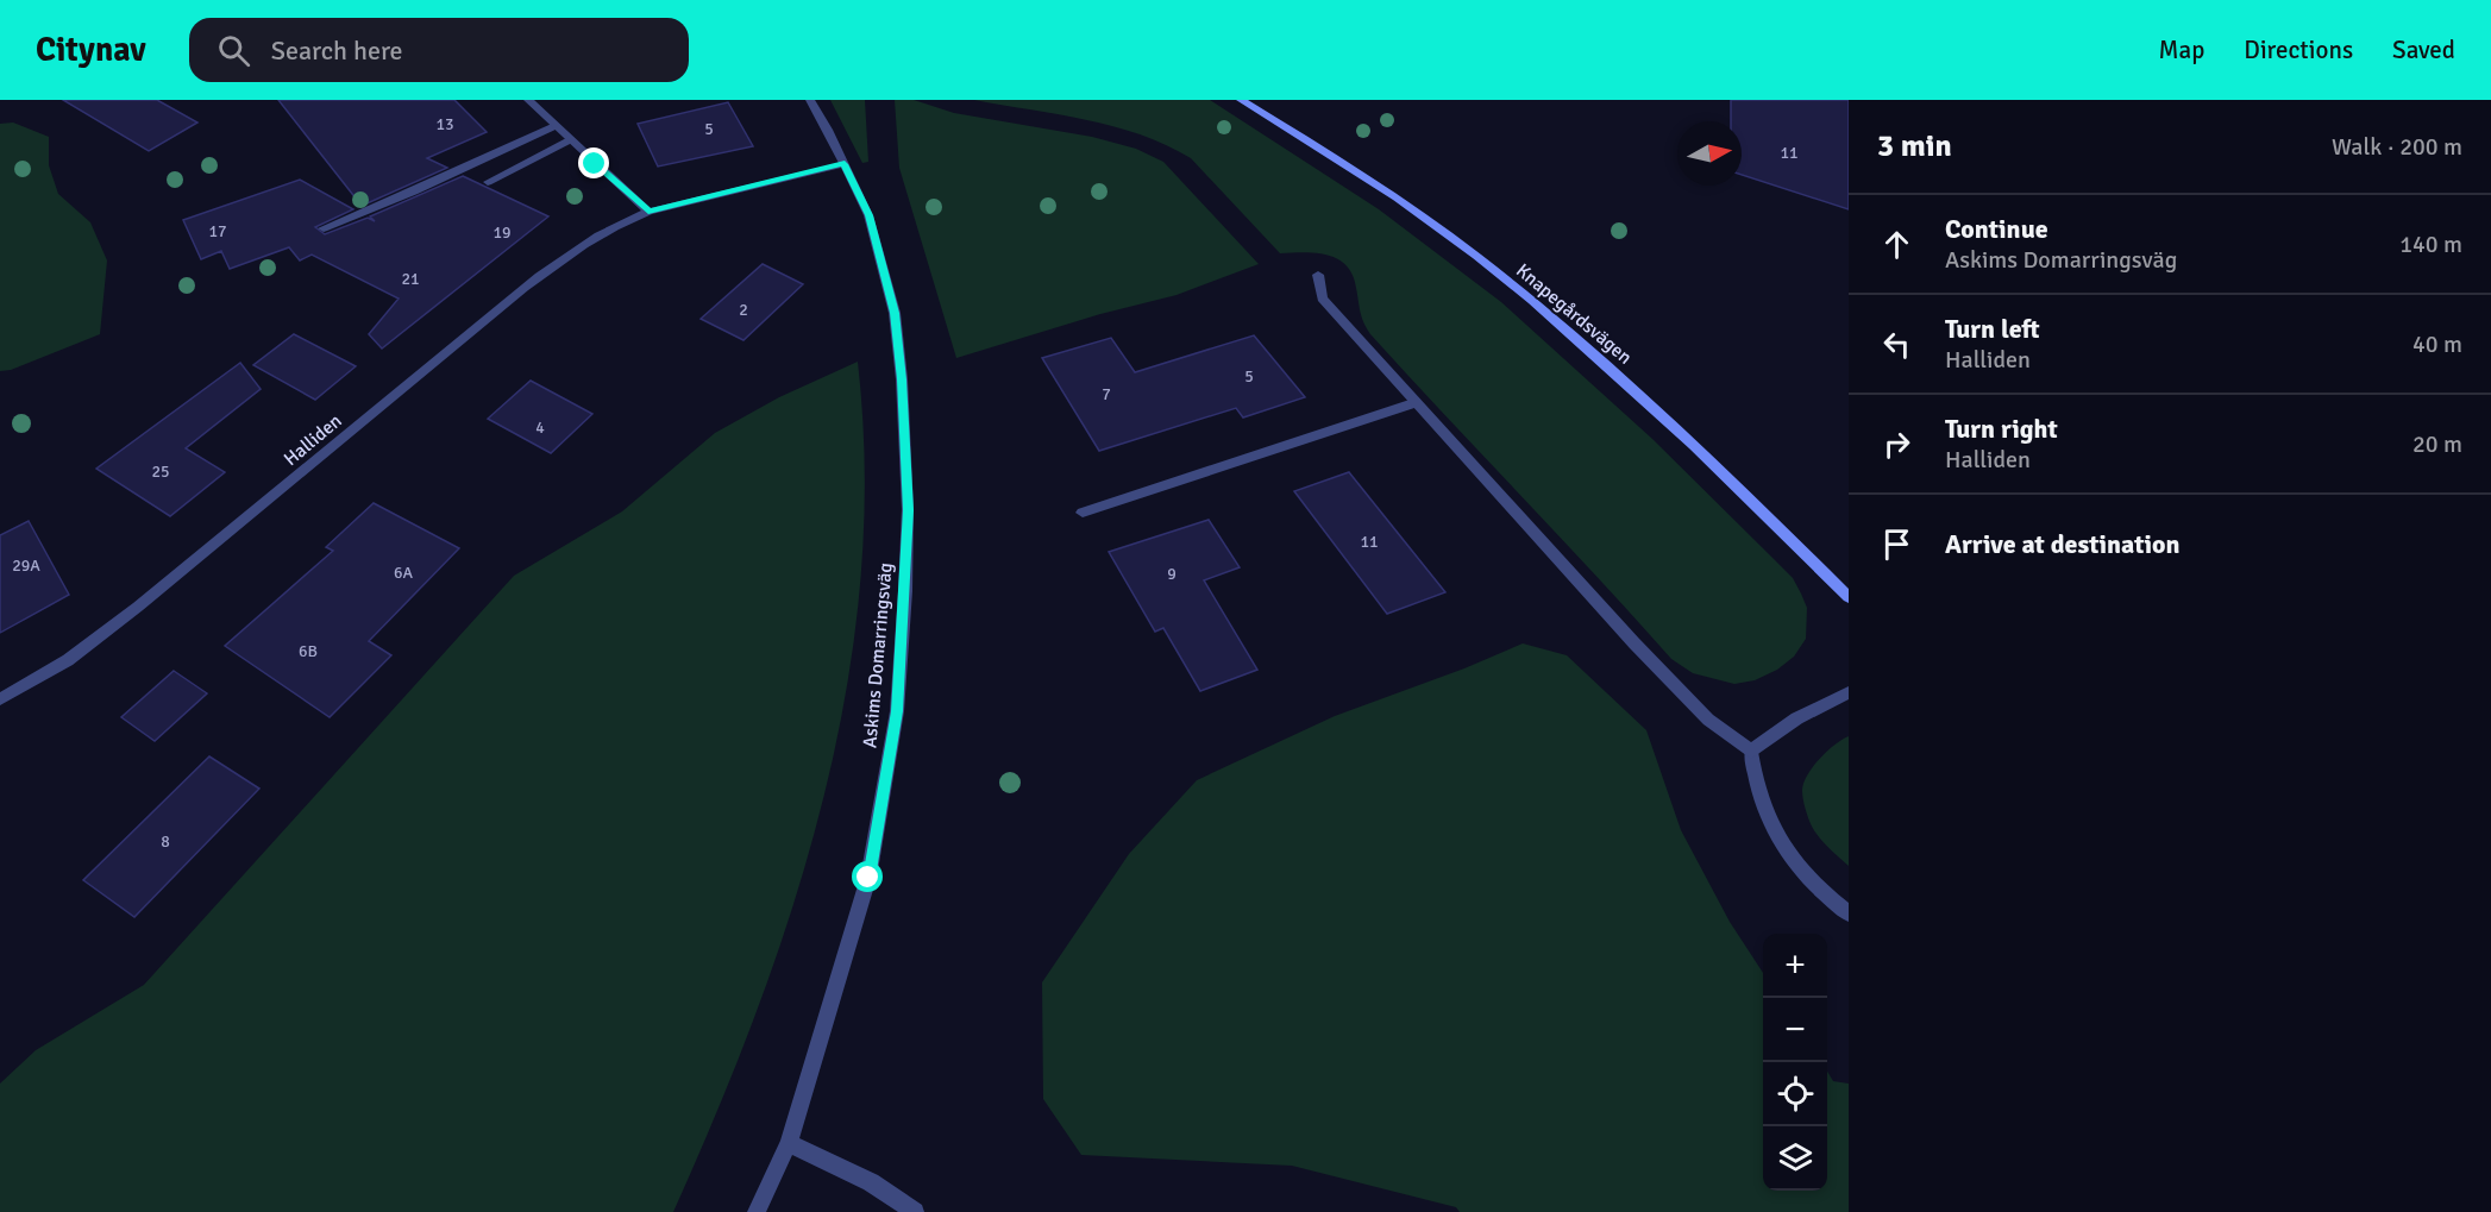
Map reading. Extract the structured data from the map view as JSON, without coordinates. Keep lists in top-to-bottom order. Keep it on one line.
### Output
{"streets":{"street":["Knapegårdsvägen","Halliden","Askims Domarringsväg"]},"crossings":[["Halliden","Askims Domarringsväg"]],"house_numbers":["13","5","11","17","19","21","2","5","7","4","25","11","29A","6A","9","6B","8"],"north":"right","page":{"header":"Citynav","search":"Search here","nav":["Map","Directions","Saved"],"heading":["3 min","Walk · 200 m"],"list":[["Continue","Askims Domarringsväg","140 m"],["Turn left","Halliden","40 m"],["Turn right","Halliden","20 m"],"Arrive at destination"],"map_buttons":["+","−"]}}
